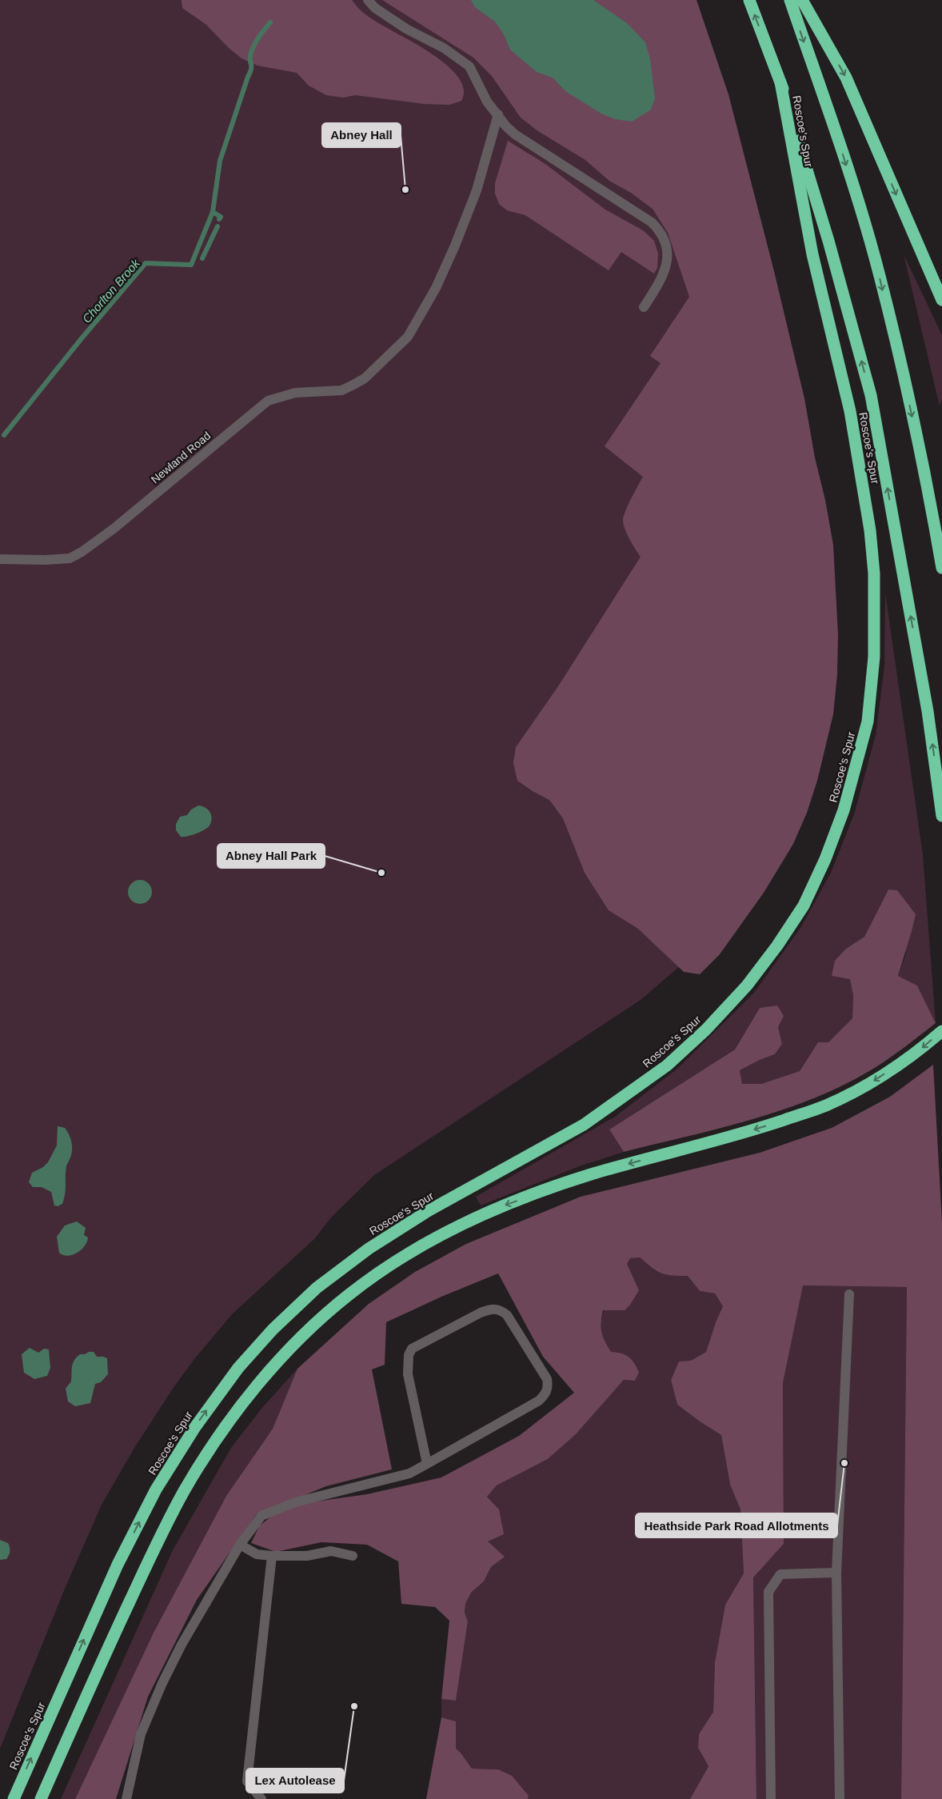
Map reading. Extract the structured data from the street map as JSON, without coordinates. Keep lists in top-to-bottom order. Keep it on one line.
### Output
{"streets":{"highway":["Roscoe's Spur"],"street":["Newland Road"]},"one_way":["Roscoe's Spur"],"water":["Chorlton Brook"],"places":["Abney Hall","Abney Hall Park","Heathside Park Road Allotments","Lex Autolease"]}
